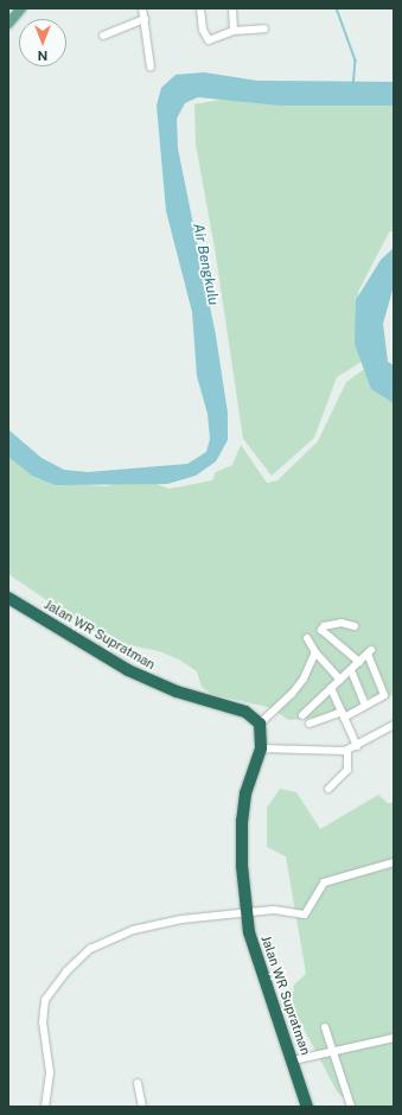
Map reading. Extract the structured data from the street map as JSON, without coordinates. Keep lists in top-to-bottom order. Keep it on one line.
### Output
{"streets":{"highway":["Jalan WR Supratman"]},"water":["Air Bengkulu"],"north":"bottom"}
